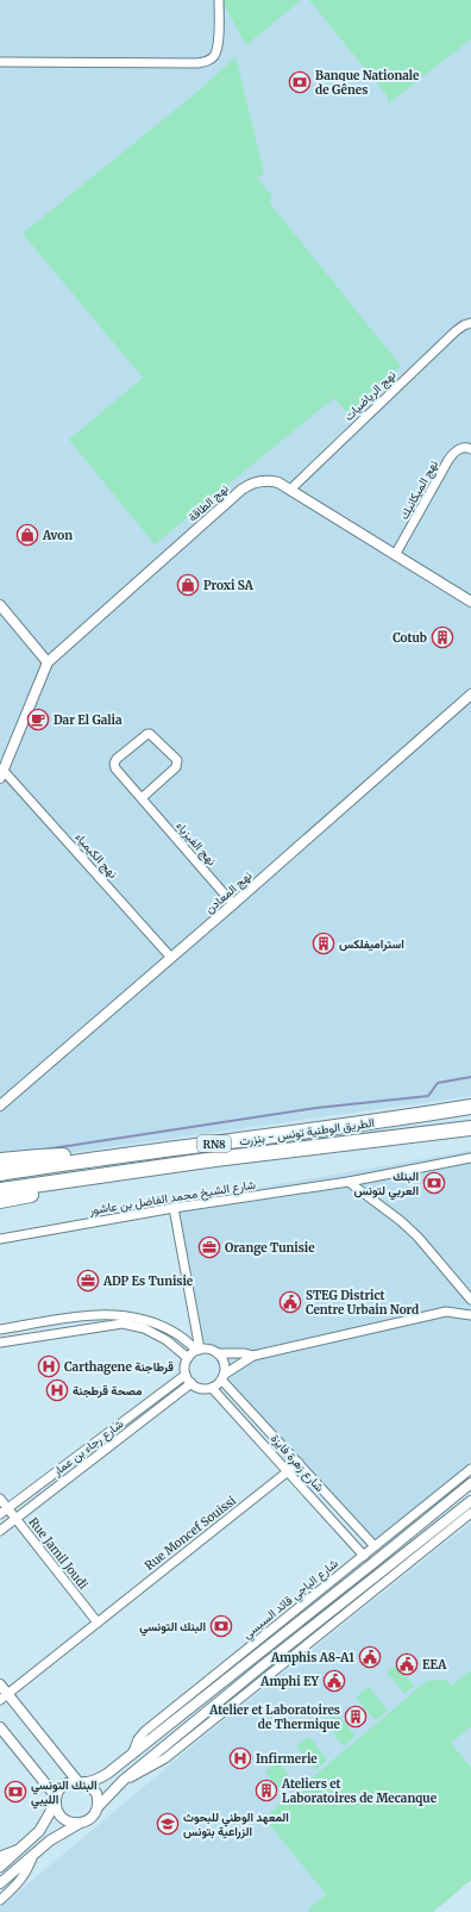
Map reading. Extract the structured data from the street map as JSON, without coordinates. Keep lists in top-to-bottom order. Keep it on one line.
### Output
{"streets":{"highway":["الطريق الوطنية تونس - بنزرت","RN8"],"street":["نهج الرياضيات","نهج الميكانيك","نهج الطاقة","نهج الفيزياء","نهج الكيمياء","نهج المعادن","شارع الشيخ محمد الفاضل بن عاشور","شارع رجاء بن عمار","شارع زهرة فايزة","Rue Moncef Souissi","Rue Jamil Joudi","شارع الباجي قائد السبسي"]},"crossings":[["نهج الرياضيات","نهج الطاقة"],["نهج الميكانيك","نهج الطاقة"],["نهج الفيزياء","نهج المعادن"],["نهج الكيمياء","نهج المعادن"],["الطريق الوطنية تونس - بنزرت","RN8"],["شارع رجاء بن عمار","شارع زهرة فايزة"],["شارع رجاء بن عمار","Rue Jamil Joudi"],["شارع زهرة فايزة","Rue Moncef Souissi"],["شارع زهرة فايزة","شارع الباجي قائد السبسي"],["Rue Moncef Souissi","Rue Jamil Joudi"]],"places":{"bank":["Banque Nationale de Gênes","البنك العربي لتونس","البنك التونسي","البنك التونسي الليبي"],"shop":["Avon","Proxi SA"],"building":["Cotub","استراميفلكس","Atelier et Laboratoires de Thermique","Ateliers et Laboratoires de Mecanque"],"cafe":["Dar El Galia"],"office":["Orange Tunisie","ADP Es Tunisie"],"public building":["STEG District Centre Urbain Nord","Amphis A8-A1","EEA","Amphi EY"],"hospital":["Carthagene قرطاجنة","مصحة قرطجنة","Infirmerie"],"school or university":["المعهد الوطني للبحوث الزراعية بتونس"]}}
